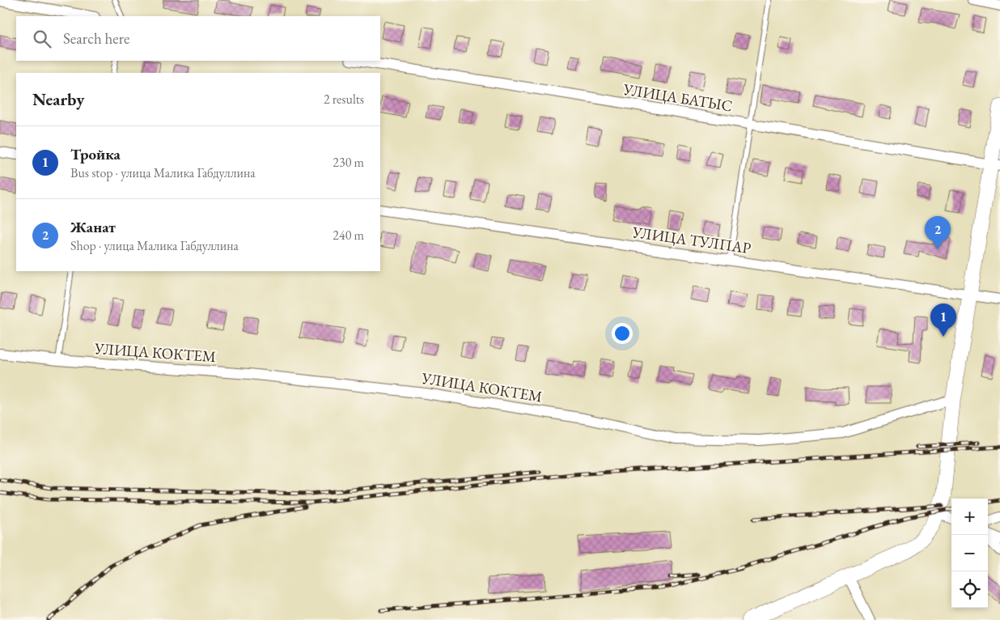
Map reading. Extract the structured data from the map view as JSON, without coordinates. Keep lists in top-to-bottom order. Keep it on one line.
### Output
{"streets":{"street":["УЛИЦА БАТЫС","УЛИЦА ТУЛПАР","УЛИЦА КОКТЕМ"]},"page":{"search":"Search here","heading":["Nearby","2 results"],"list":[{"mark":"1","name":"Тройка","note":"Bus stop · улица Малика Габдуллина","value":"230 m"},{"mark":"2","name":"Жанат","note":"Shop · улица Малика Габдуллина","value":"240 m"}],"pins":["2","1"],"map_buttons":["+","−"]}}
